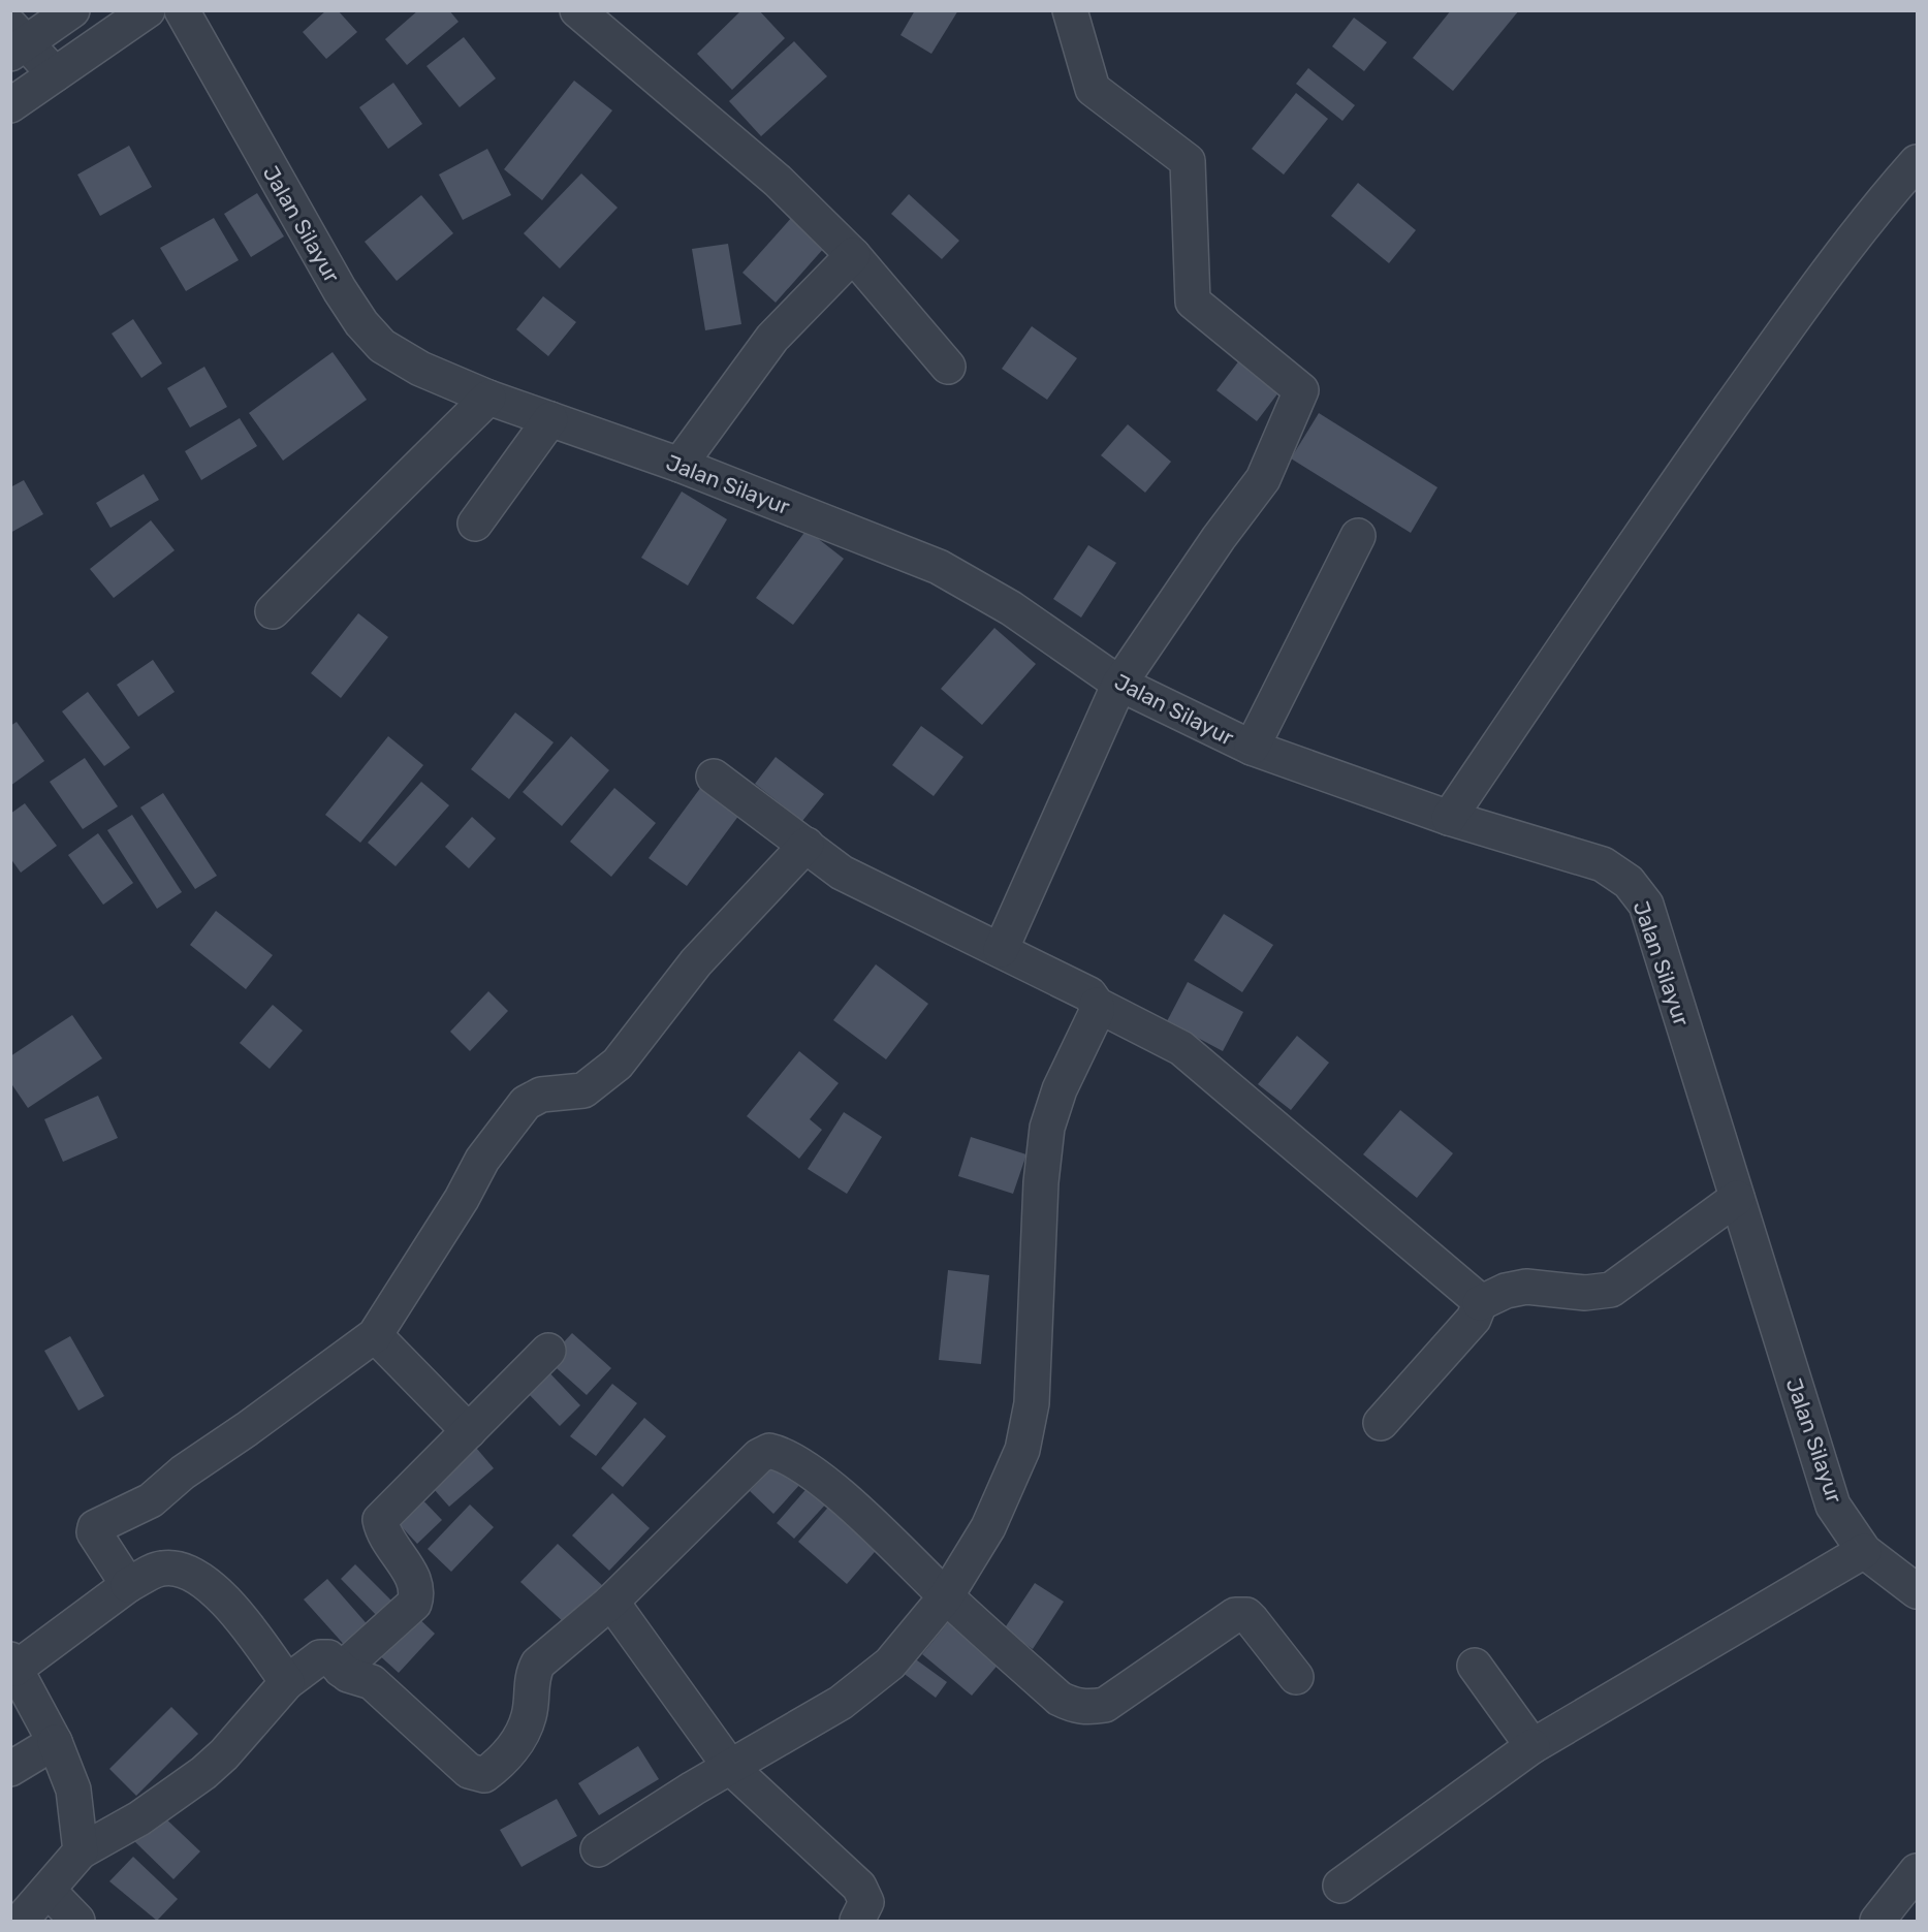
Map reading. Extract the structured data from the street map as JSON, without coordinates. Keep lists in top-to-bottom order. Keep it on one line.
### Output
{"streets":{"street":["Jalan Silayur"]}}
